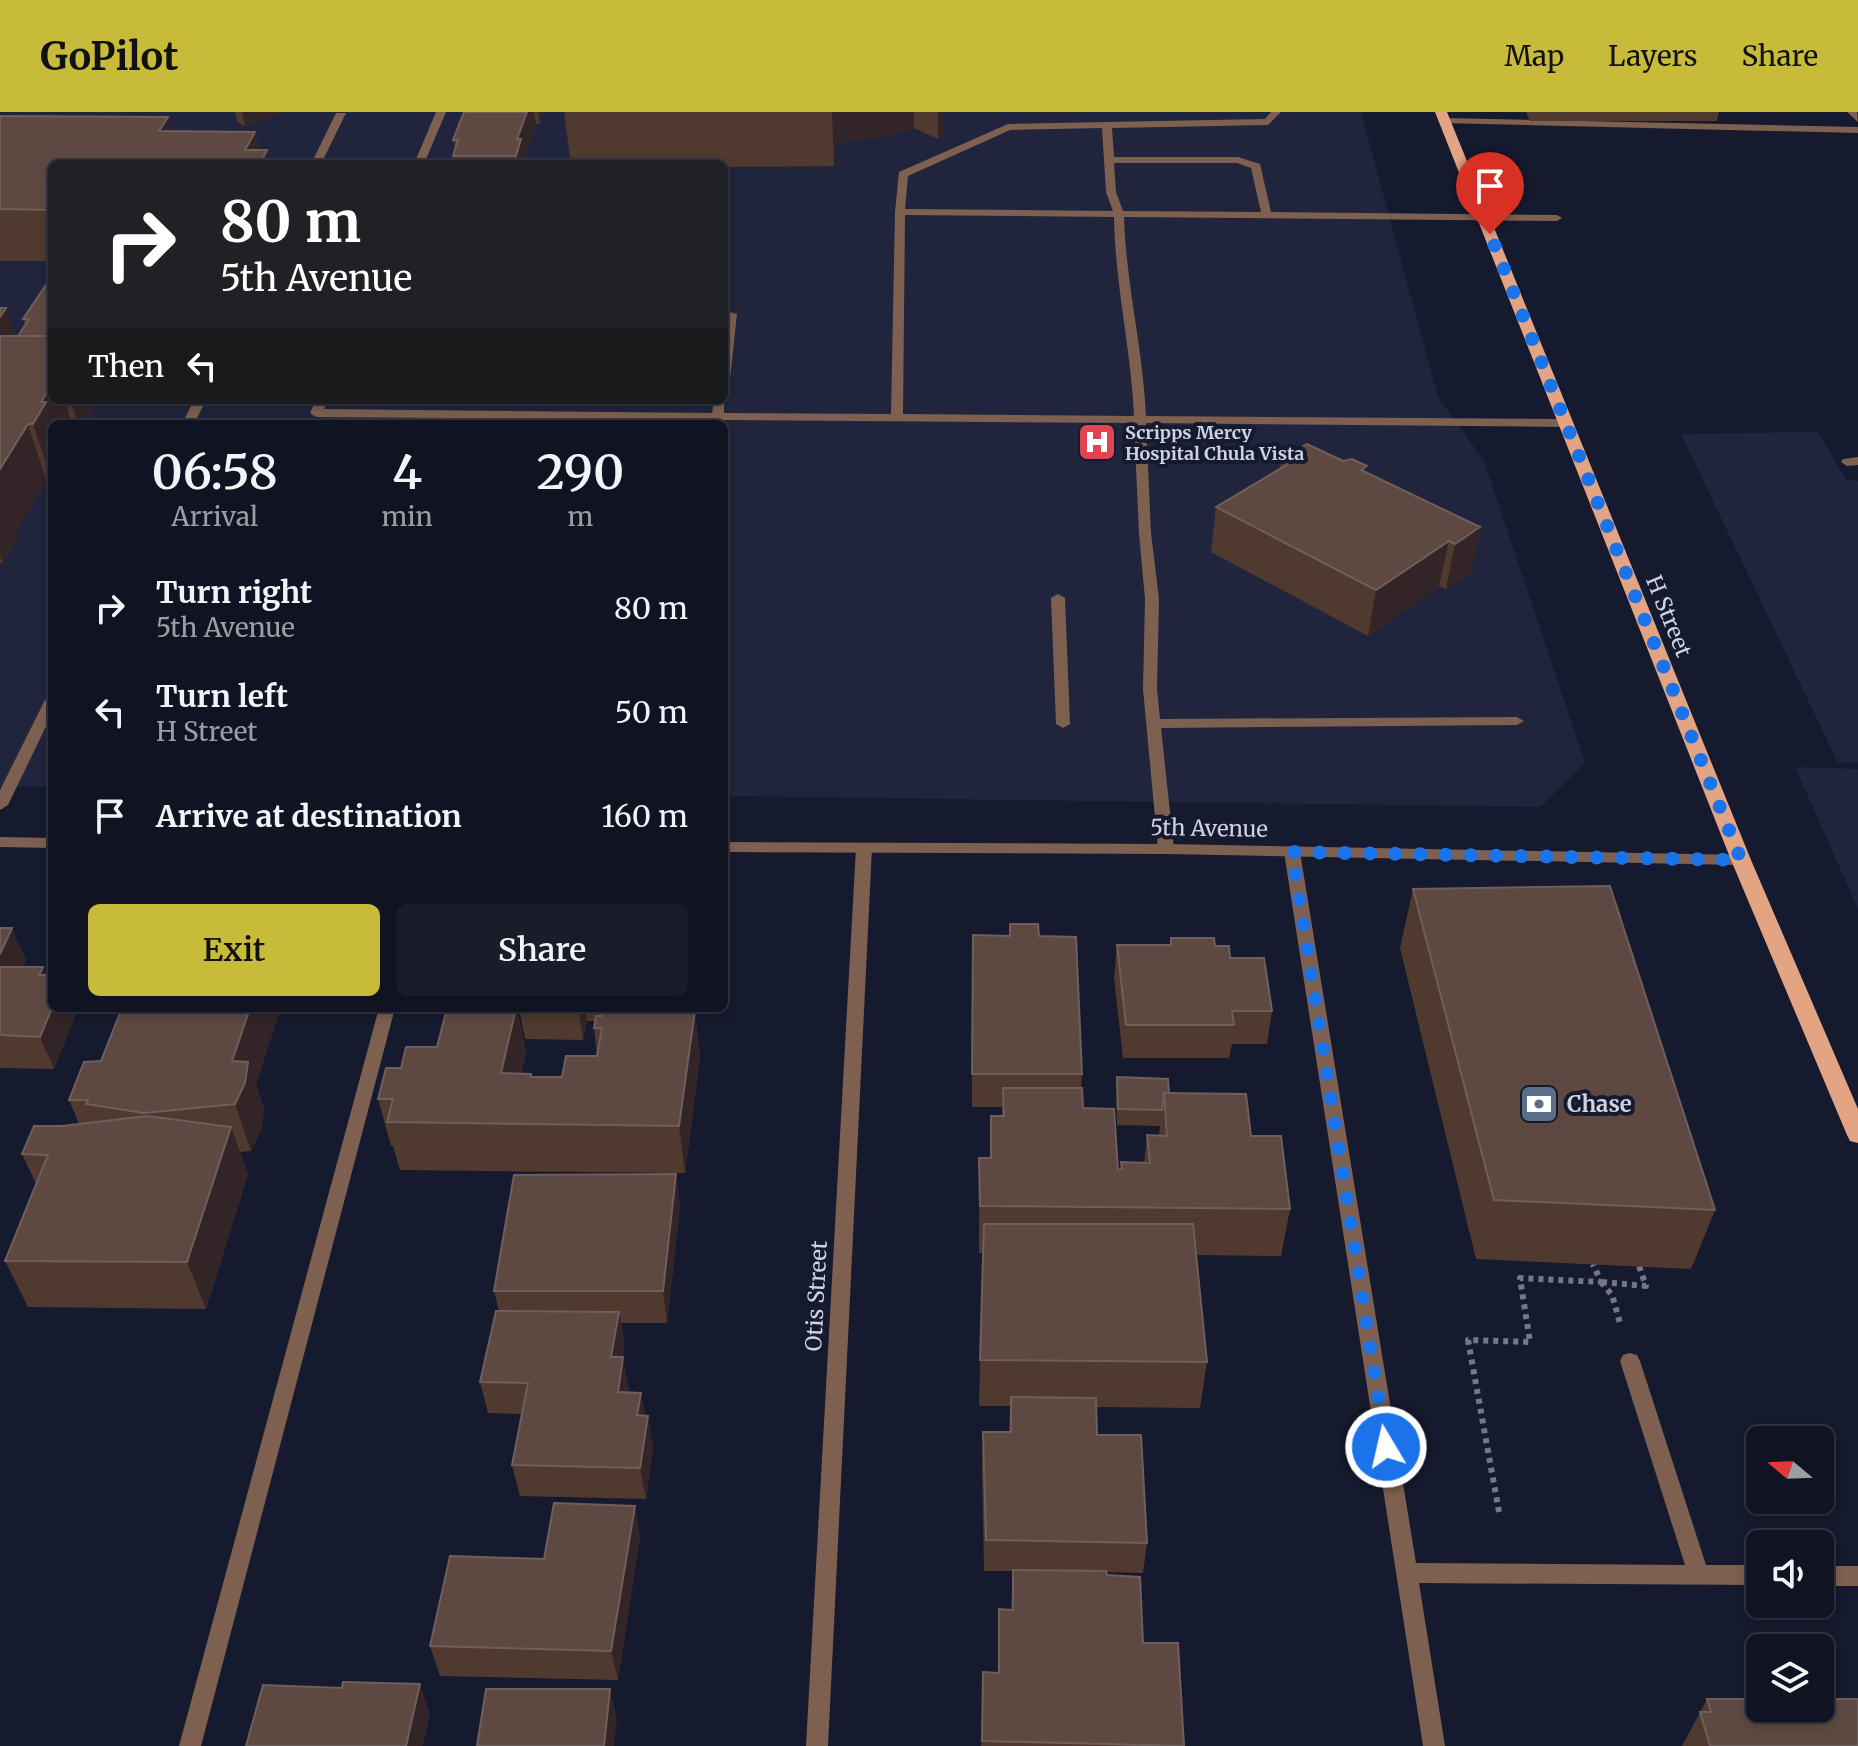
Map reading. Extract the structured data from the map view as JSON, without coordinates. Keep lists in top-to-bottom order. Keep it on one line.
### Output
{"streets":{"main road":["H Street"],"street":["5th Avenue","Otis Street"]},"crossings":[["H Street","5th Avenue"],["5th Avenue","Otis Street"]],"places":{"hospital":["Scripps Mercy Hospital Chula Vista"],"bank":["Chase"]},"north":"left","page":{"header":"GoPilot","nav":["Map","Layers","Share"],"turn":["80 m","5th Avenue"],"then":"Then","eta":["06:58","Arrival","4","min","290","m"],"list":[{"name":"Turn right","note":"5th Avenue","value":"80 m"},{"name":"Turn left","note":"H Street","value":"50 m"},{"name":"Arrive at destination","value":"160 m"}],"buttons":["Exit","Share"]}}
